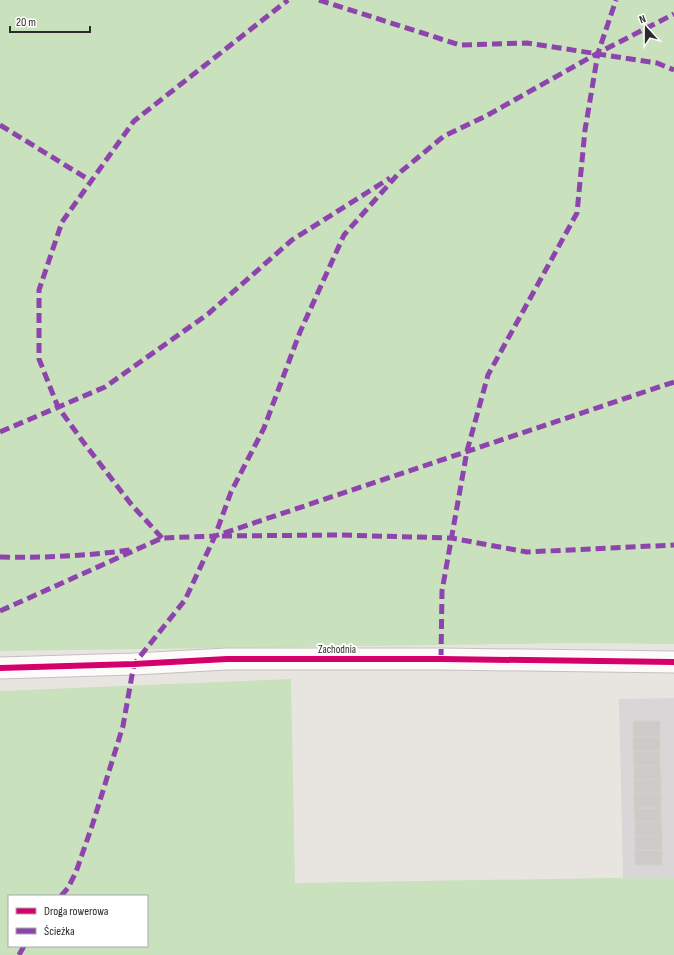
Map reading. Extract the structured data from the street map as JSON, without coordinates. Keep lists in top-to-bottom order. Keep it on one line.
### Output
{"streets":{"street":["Zachodnia"]},"legend":["Droga rowerowa","Ścieżka"],"scale_bar":"20 m","north":"top"}
